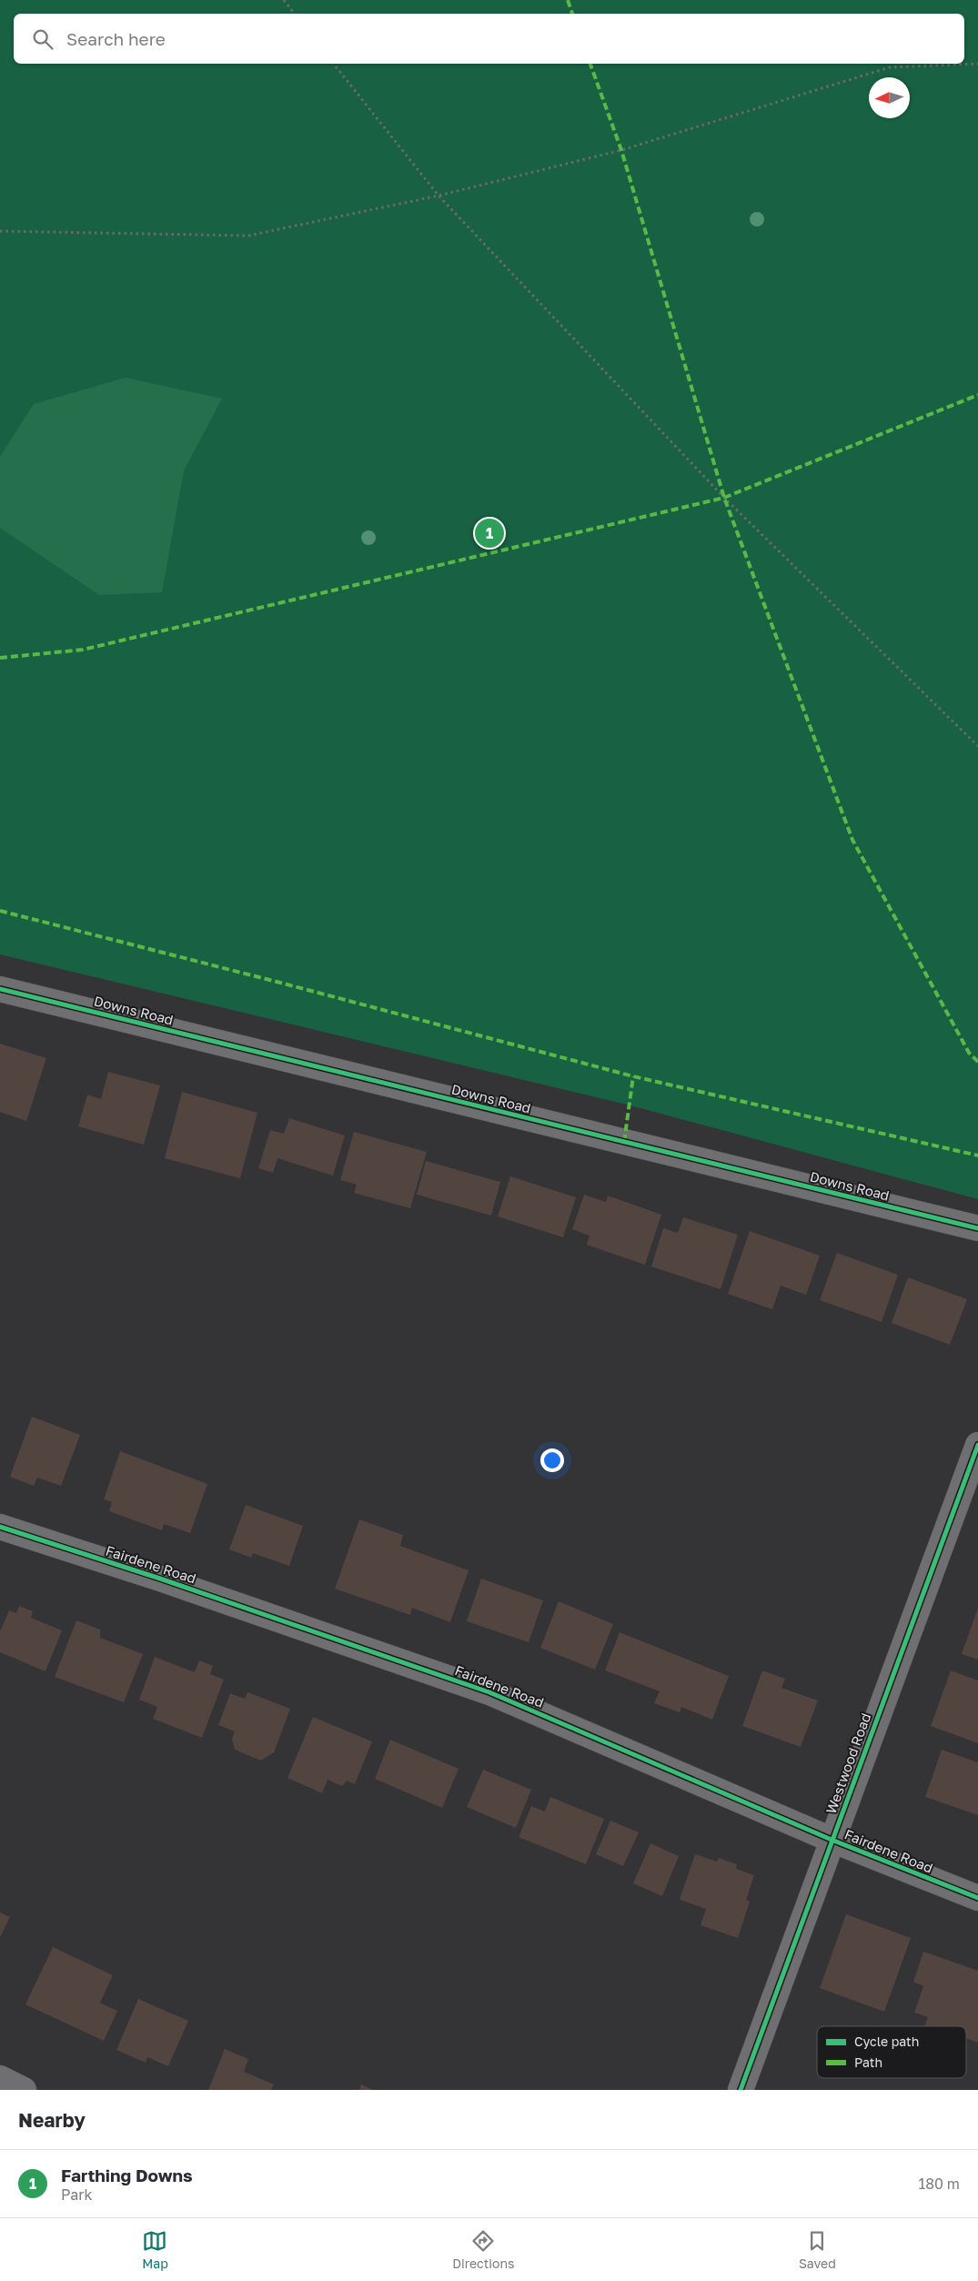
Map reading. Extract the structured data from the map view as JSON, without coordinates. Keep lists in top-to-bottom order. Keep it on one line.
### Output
{"streets":{"street":["Downs Road","Fairdene Road","Westwood Road"]},"crossings":[["Fairdene Road","Westwood Road"]],"legend":["Cycle path","Path"],"north":"left","page":{"search":"Search here","pins":"1","heading":"Nearby","list":[{"mark":"1","name":"Farthing Downs","note":"Park","value":"180 m"}],"nav":["Map","Directions","Saved"]}}
